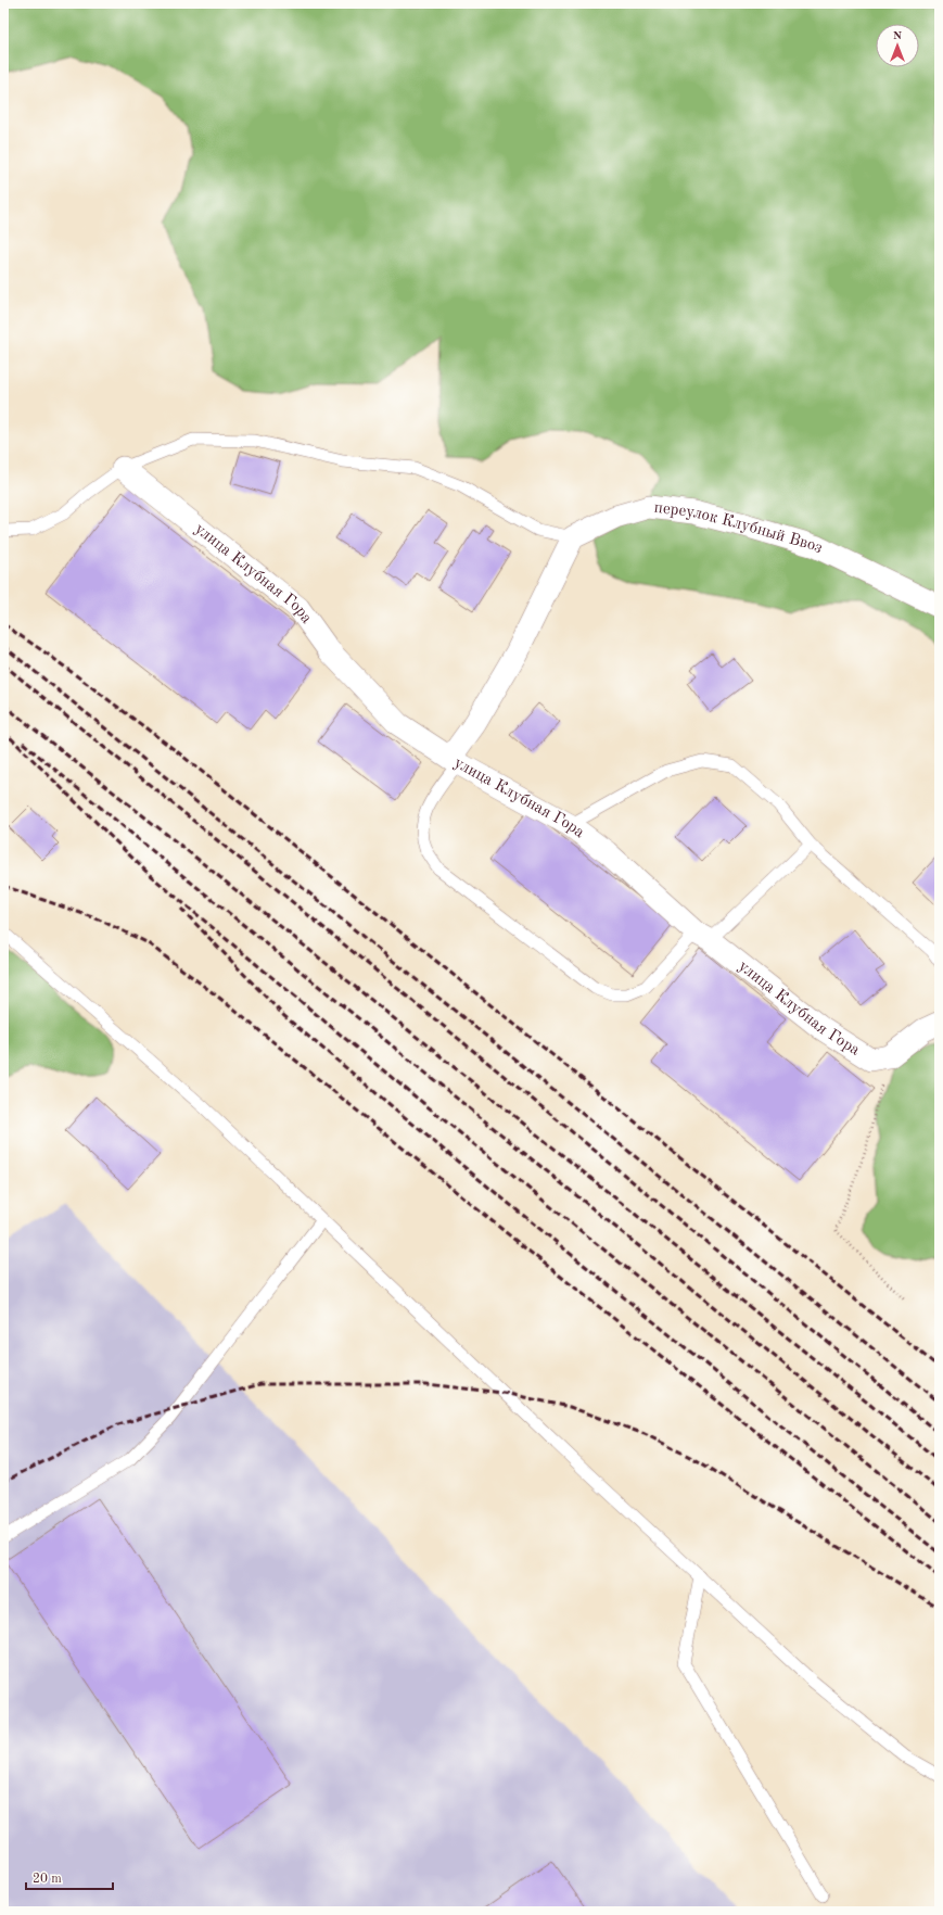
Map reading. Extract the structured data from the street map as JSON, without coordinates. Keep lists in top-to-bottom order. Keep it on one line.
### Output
{"streets":{"street":["переулок Клубный Ввоз","улица Клубная Гора"]},"scale_bar":"20 m","north":"top"}
